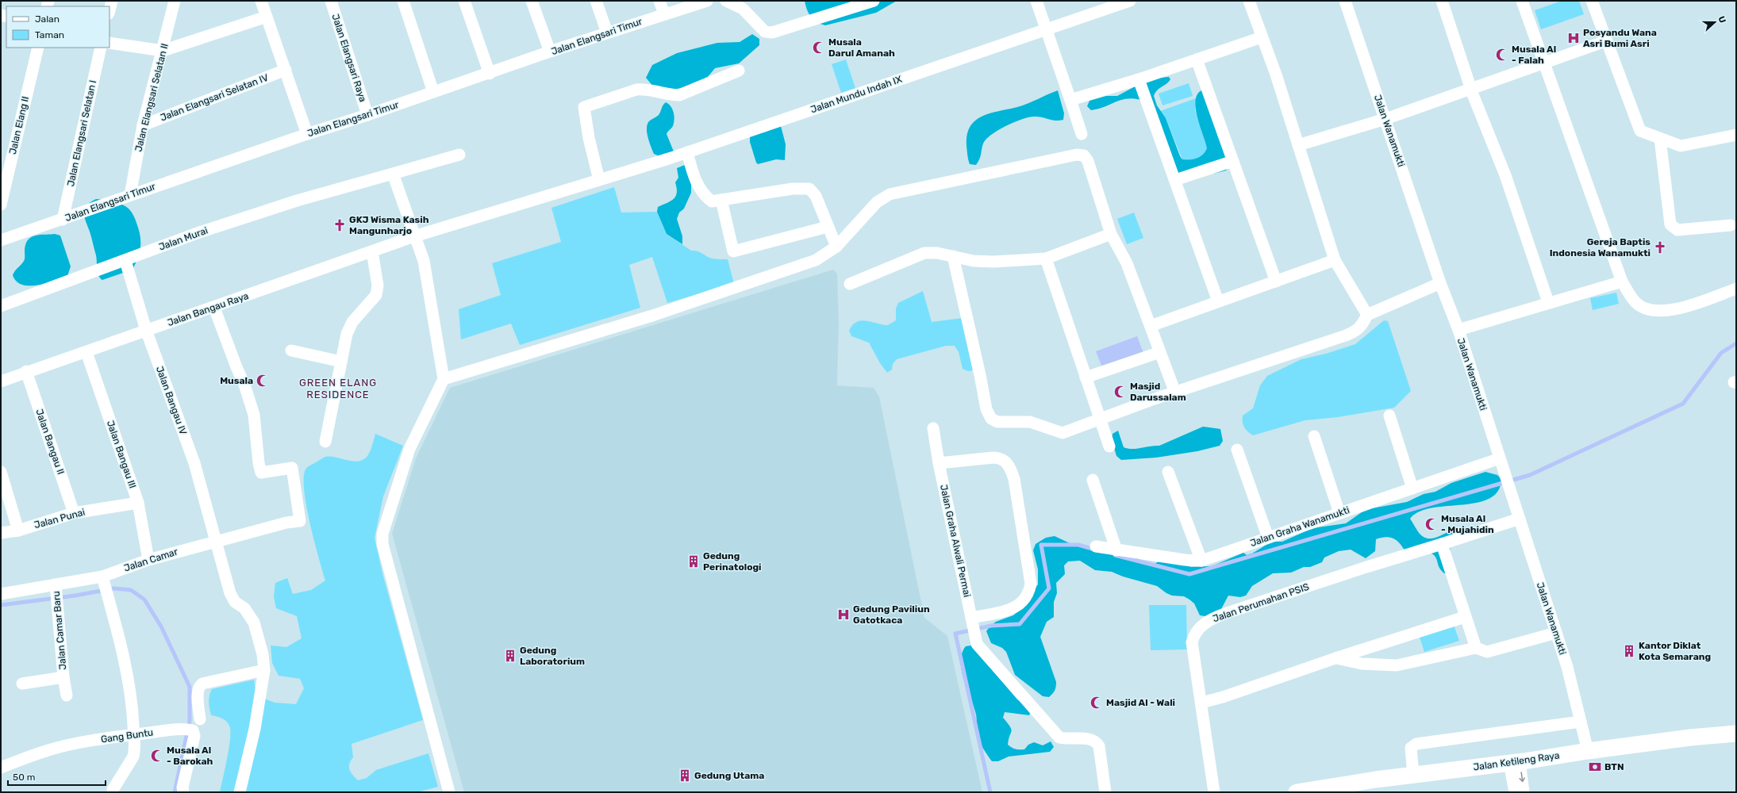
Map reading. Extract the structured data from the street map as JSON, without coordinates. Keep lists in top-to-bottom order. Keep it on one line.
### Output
{"streets":{"main road":["Jalan Ketileng Raya"],"street":["Jalan Elangsari Timur","Jalan Elangsari Raya","Jalan Mundu Indah IX","Jalan Elangsari Selatan II","Jalan Elangsari Selatan IV","Jalan Elang II","Jalan Wanamukti","Jalan Elangsari Selatan I","Jalan Murai","Jalan Bangau Raya","Jalan Bangau IV","Jalan Bangau II","Jalan Bangau III","Jalan Punai","Jalan Graha Wanamukti","Jalan Graha Alwali Permai","Jalan Camar","Jalan Perumahan PSIS","Jalan Camar Baru","Gang Buntu"]},"crossings":[["Jalan Elangsari Timur","Jalan Elangsari Raya"],["Jalan Elangsari Timur","Jalan Elangsari Selatan II"],["Jalan Elangsari Timur","Jalan Elangsari Selatan I"],["Jalan Mundu Indah IX","Jalan Bangau Raya"],["Jalan Elangsari Selatan II","Jalan Elangsari Selatan IV"],["Jalan Wanamukti","Jalan Graha Wanamukti"],["Jalan Wanamukti","Jalan Perumahan PSIS"],["Jalan Wanamukti","Jalan Ketileng Raya"],["Jalan Murai","Jalan Bangau IV"],["Jalan Bangau Raya","Jalan Bangau IV"],["Jalan Bangau Raya","Jalan Bangau II"],["Jalan Bangau Raya","Jalan Bangau III"],["Jalan Bangau Raya","Jalan Camar"],["Jalan Bangau IV","Jalan Camar"],["Jalan Bangau II","Jalan Punai"],["Jalan Bangau III","Jalan Punai"],["Jalan Bangau III","Jalan Camar"],["Jalan Camar","Jalan Camar Baru"]],"districts":["GREEN ELANG RESIDENCE"],"places":{"hospital":["Posyandu Wana Asri Bumi Asri","Gedung Paviliun Gatotkaca"],"mosque":["Musala Darul Amanah","Musala Al - Falah","Musala","Masjid Darussalam","Musala Al - Mujahidin","Masjid Al - Wali","Musala Al - Barokah"],"church":["GKJ Wisma Kasih Mangunharjo","Gereja Baptis Indonesia Wanamukti"],"building":["Gedung Perinatologi","Kantor Diklat Kota Semarang","Gedung Laboratorium","Gedung Utama"],"bank":["BTN"]},"legend":["Jalan","Taman"],"scale_bar":"50 m","north":"right"}
